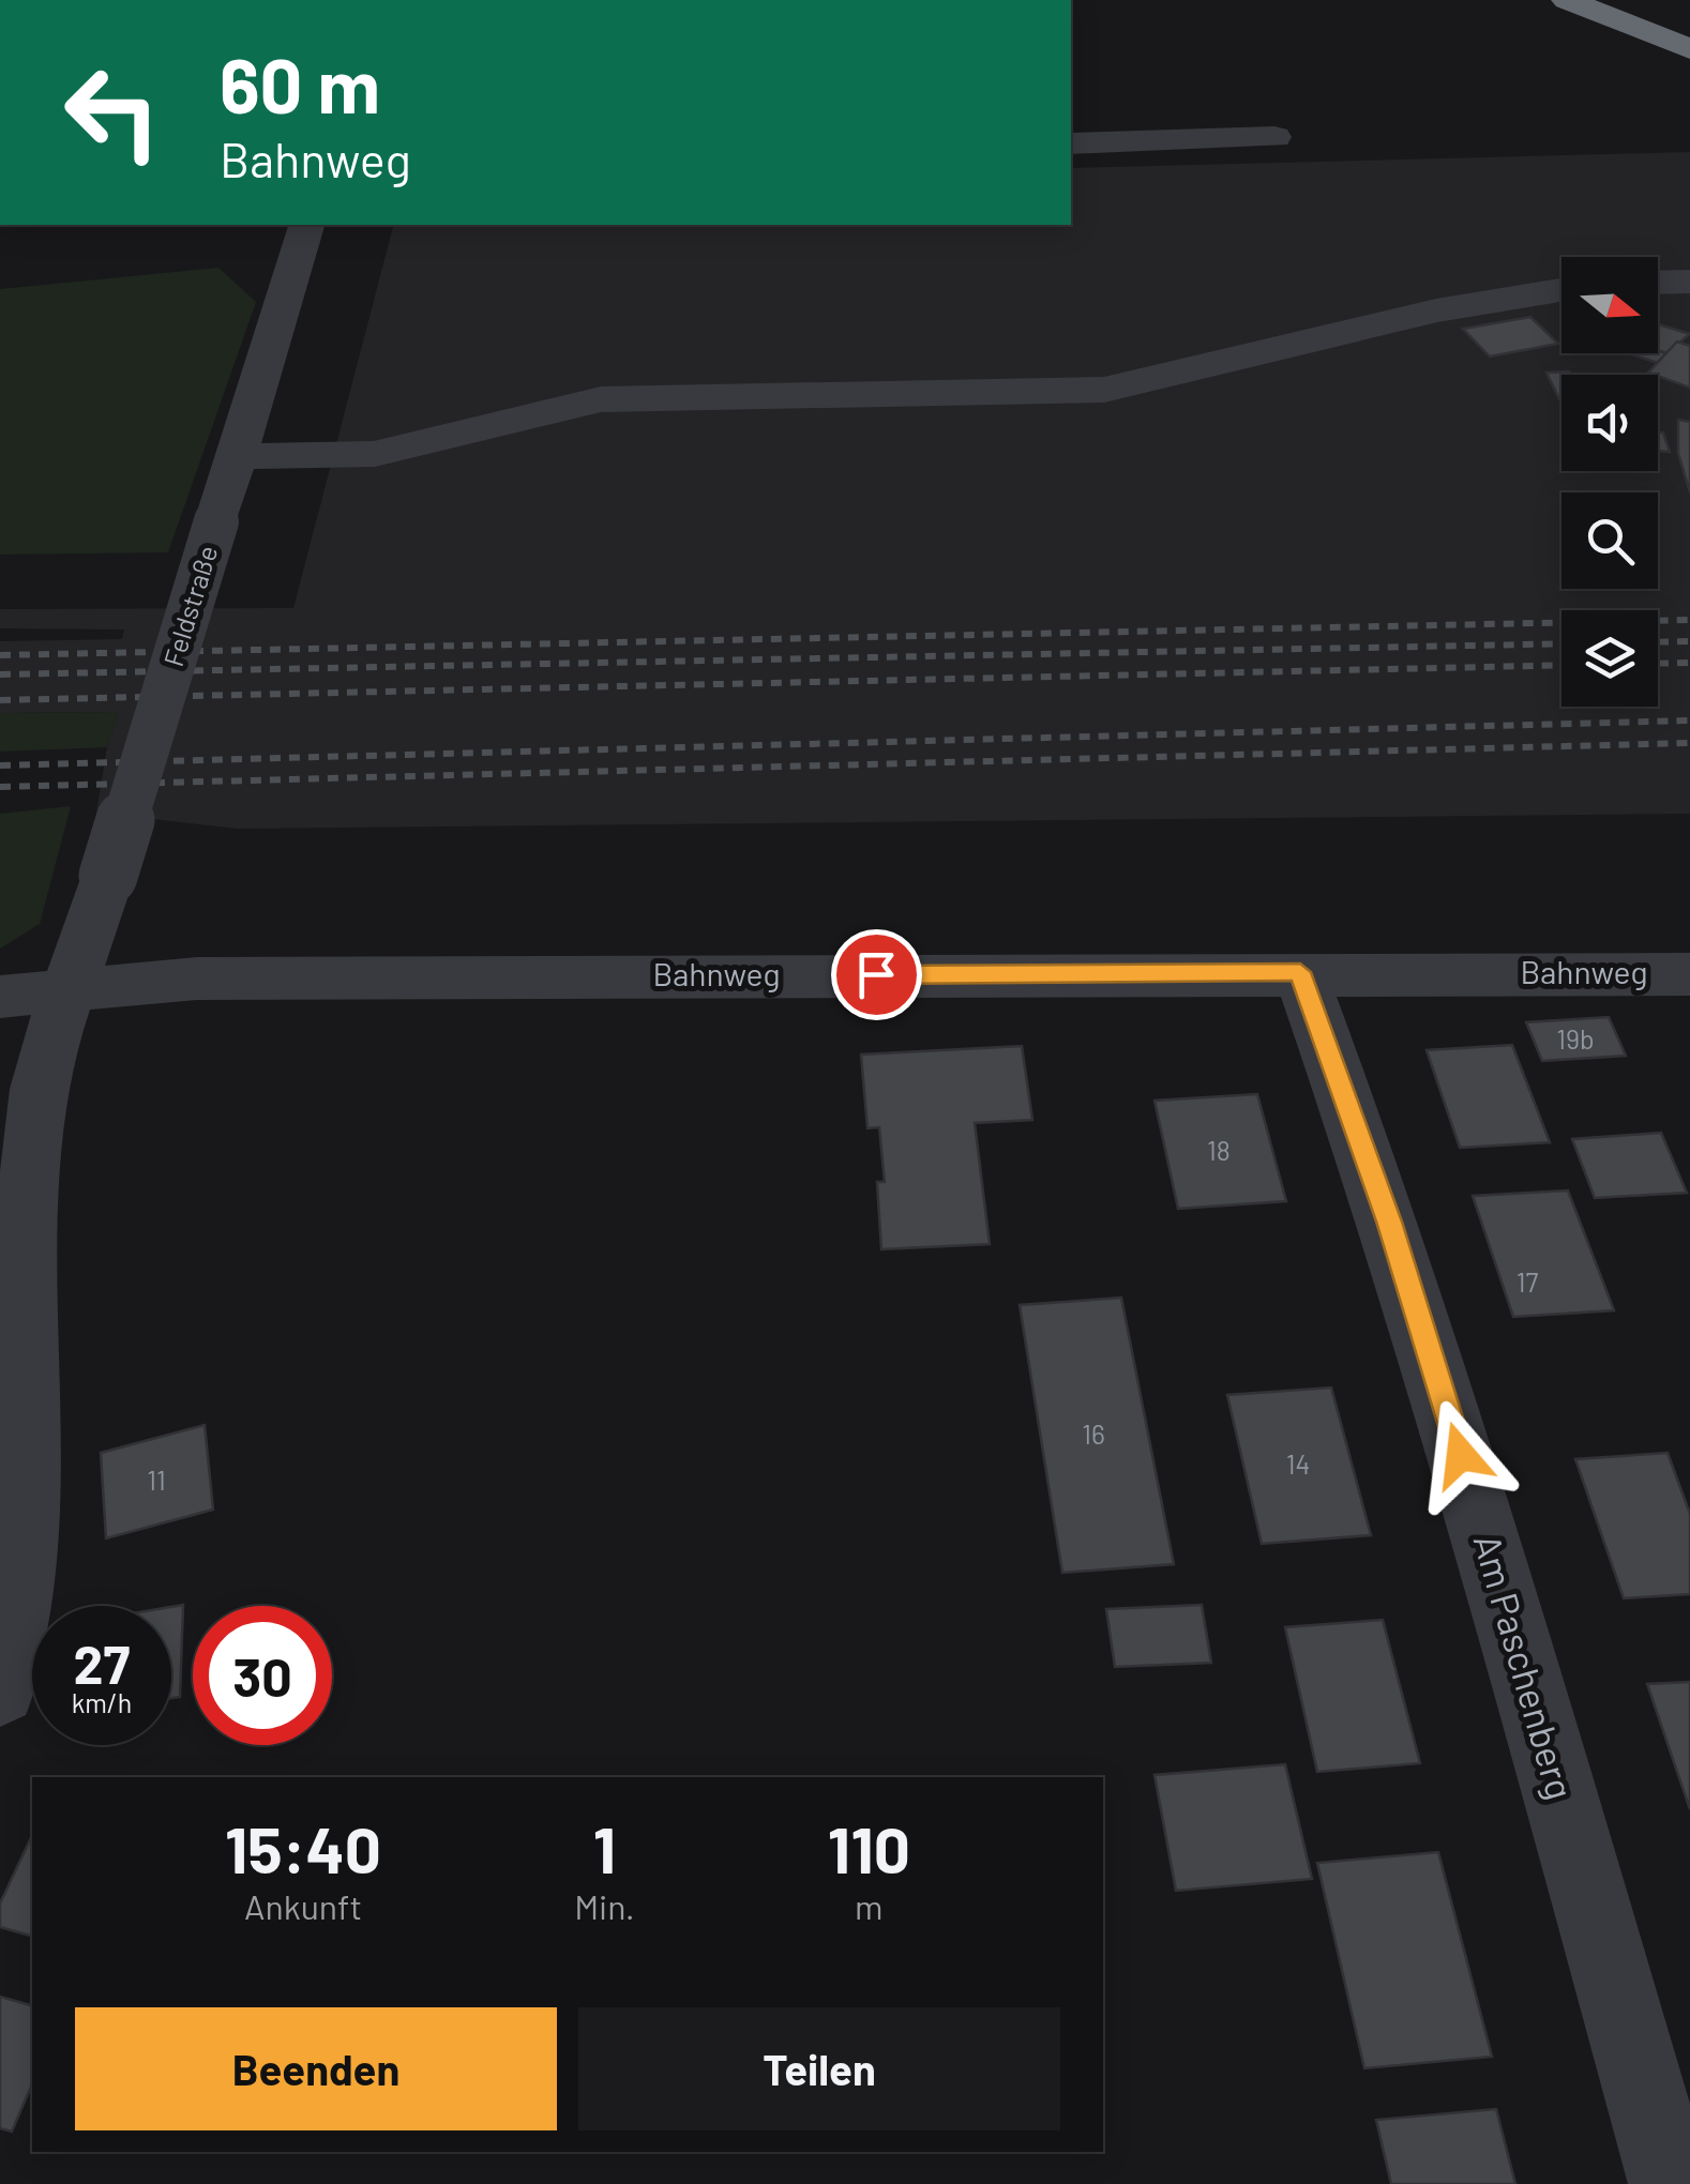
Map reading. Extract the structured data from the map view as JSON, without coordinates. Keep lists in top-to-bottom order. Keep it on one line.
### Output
{"streets":{"street":["Feldstraße","Bahnweg","Am Paschenberg"]},"crossings":[["Feldstraße","Bahnweg"],["Bahnweg","Am Paschenberg"]],"house_numbers":["19b","18","17","16","14","11"],"north":"right","page":{"turn":["60 m","Bahnweg"],"speed":"27 km/h","limit":"30","eta":["15:40","Ankunft","1","Min.","110","m"],"buttons":["Beenden","Teilen"]}}
